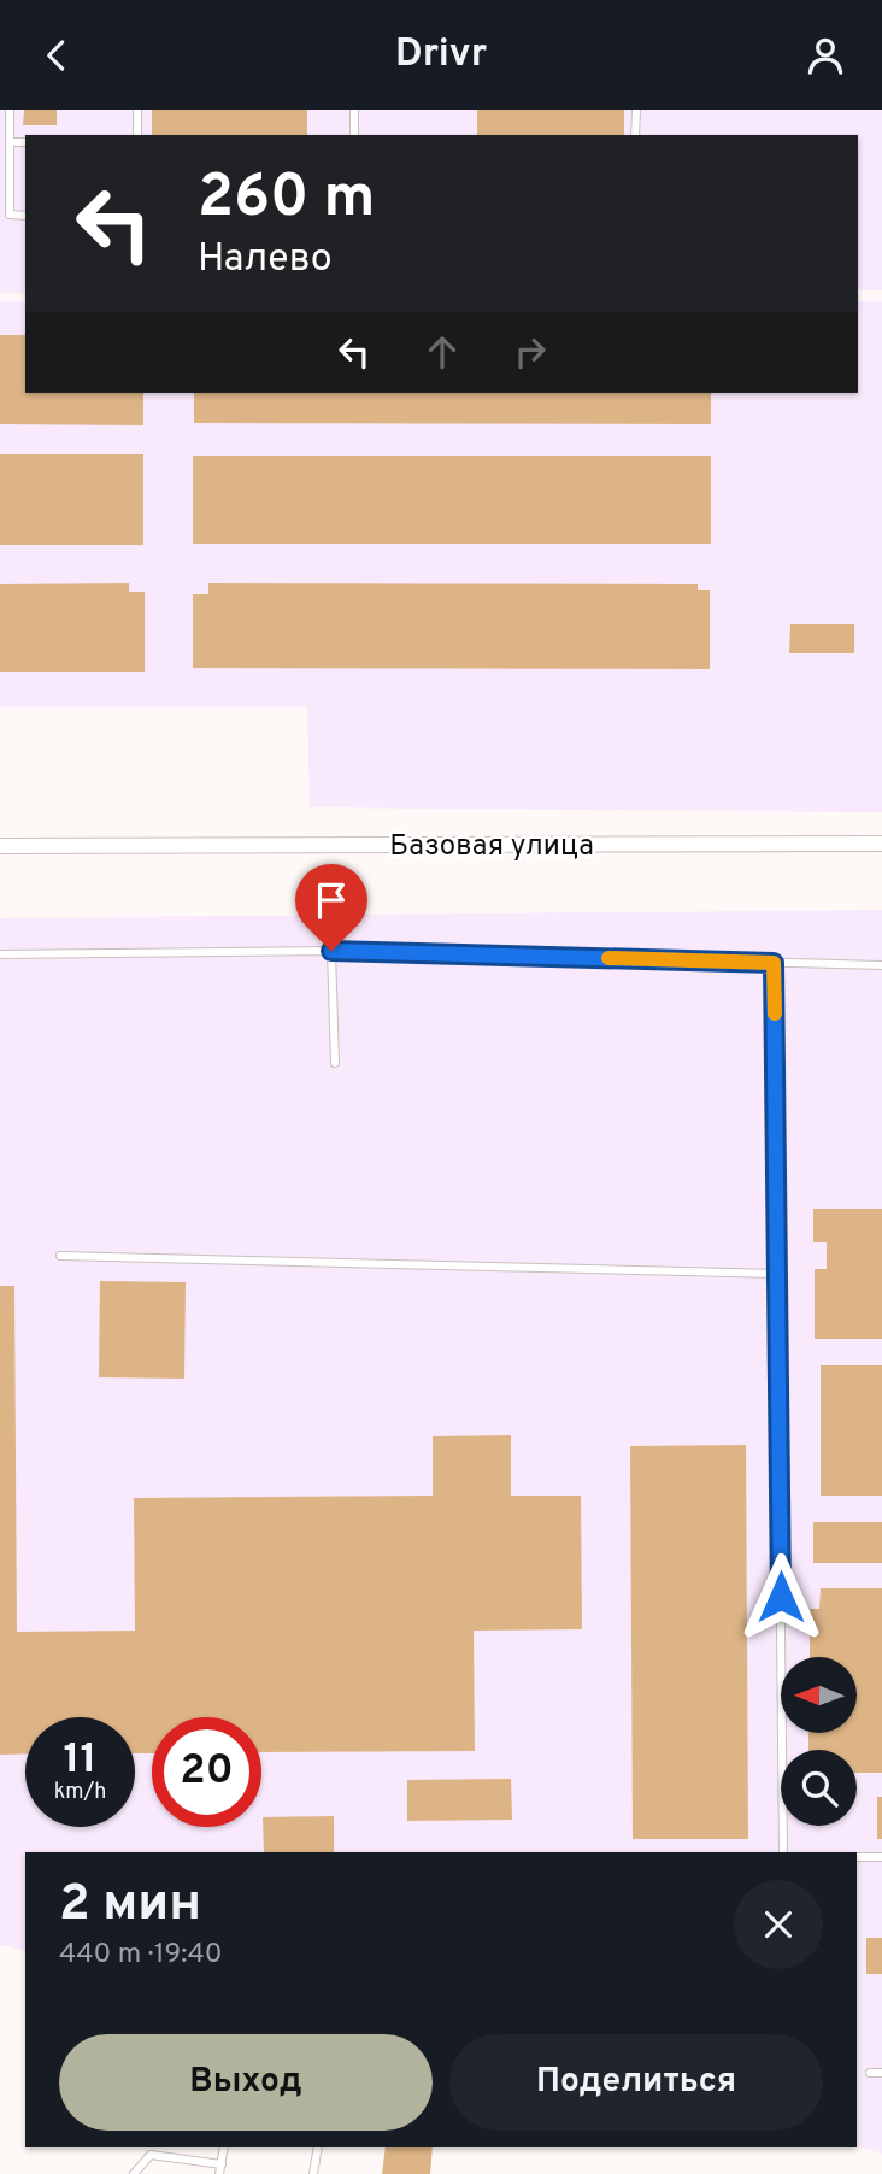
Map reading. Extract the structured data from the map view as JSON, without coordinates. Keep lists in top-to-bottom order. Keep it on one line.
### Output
{"streets":{"street":["Базовая улица"]},"north":"left","page":{"header":"Drivr","turn":["260 m","Налево"],"speed":"11 km/h","limit":"20","heading":["2 мин","440 m · 19:40"],"buttons":["Выход","Поделиться"]}}
